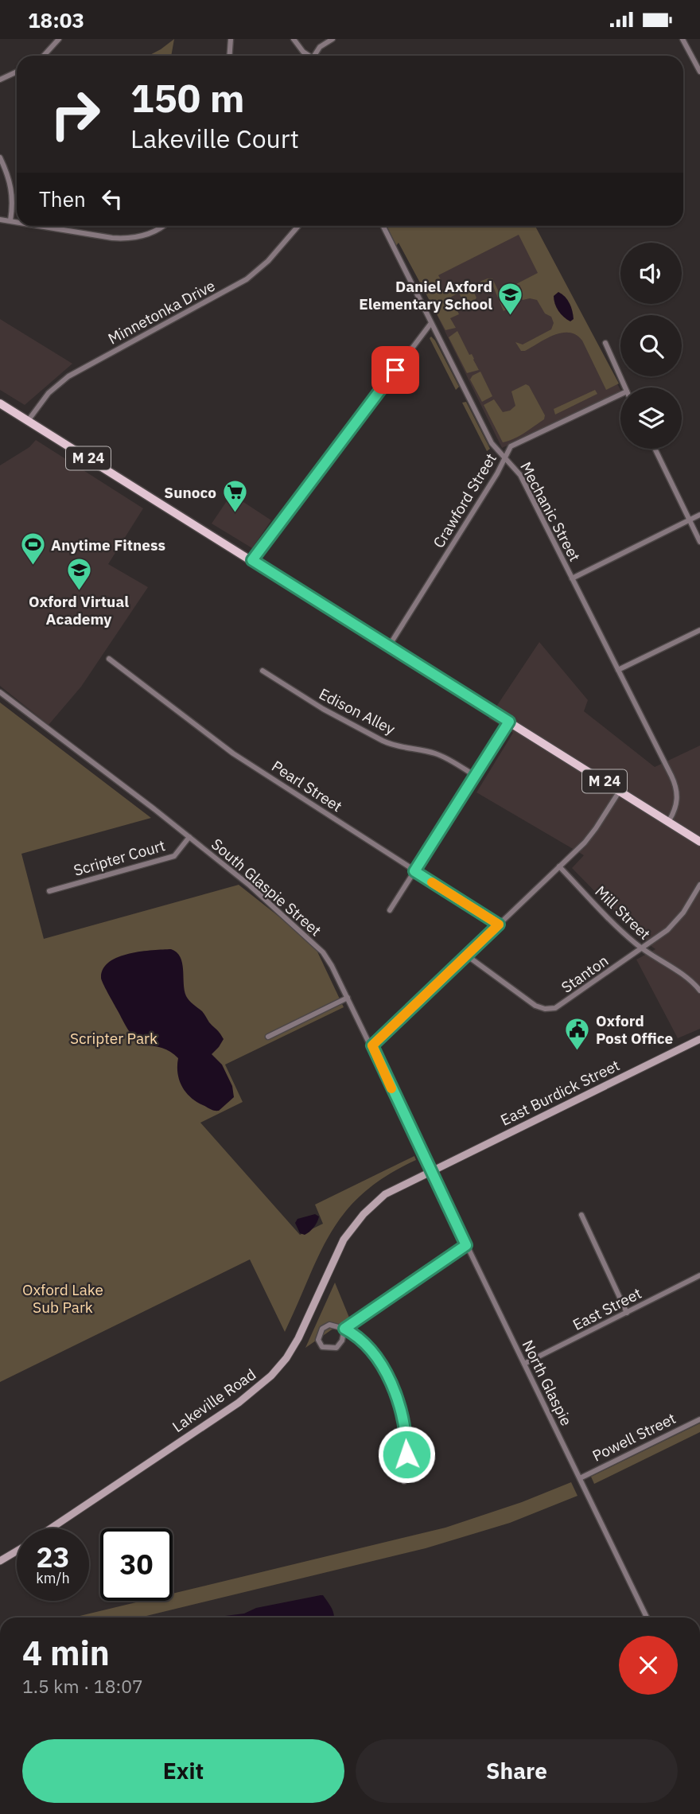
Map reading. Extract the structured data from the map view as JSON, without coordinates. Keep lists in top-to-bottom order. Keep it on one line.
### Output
{"streets":{"main road":["M 24","East Burdick Street","Lakeville Road"],"street":["Minnetonka Drive","Crawford Street","Mechanic Street","Edison Alley","Pearl Street","Scripter Court","South Glaspie Street","Mill Street","Stanton","East Street","North Glaspie","Powell Street"]},"crossings":[["Minnetonka Drive","M 24"],["M 24","Crawford Street"],["M 24","Mechanic Street"],["Crawford Street","Mechanic Street"],["Scripter Court","South Glaspie Street"],["South Glaspie Street","East Burdick Street"],["South Glaspie Street","North Glaspie"],["South Glaspie Street","Lakeville Road"],["Mill Street","Stanton"],["East Burdick Street","North Glaspie"],["East Burdick Street","Lakeville Road"],["East Street","North Glaspie"],["North Glaspie","Lakeville Road"],["North Glaspie","Powell Street"]],"parks":["Scripter Park","Oxford Lake Sub Park"],"places":{"school or university":["Daniel Axford Elementary School","Oxford Virtual Academy"],"supermarket":["Sunoco"],"sports":["Anytime Fitness"],"public building":["Oxford Post Office"]},"page":{"status":"18:03","turn":["150 m","Lakeville Court"],"then":"Then","speed":"23 km/h","limit":"30","heading":["4 min","1.5 km · 18:07"],"buttons":["Exit","Share"]}}
